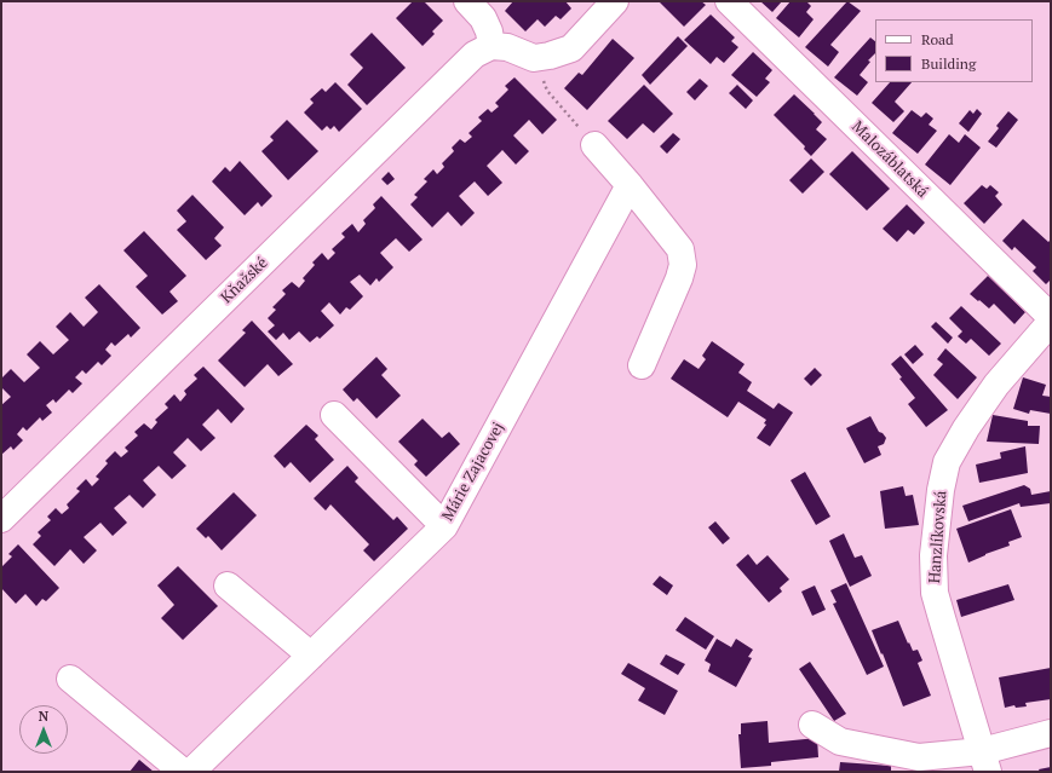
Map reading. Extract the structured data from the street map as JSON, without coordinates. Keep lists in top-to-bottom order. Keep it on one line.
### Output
{"streets":{"street":["Malozáblatská","Kňažské","Márie Zajacovej","Hanzlíkovská"]},"legend":["Road","Building"],"north":"top"}
